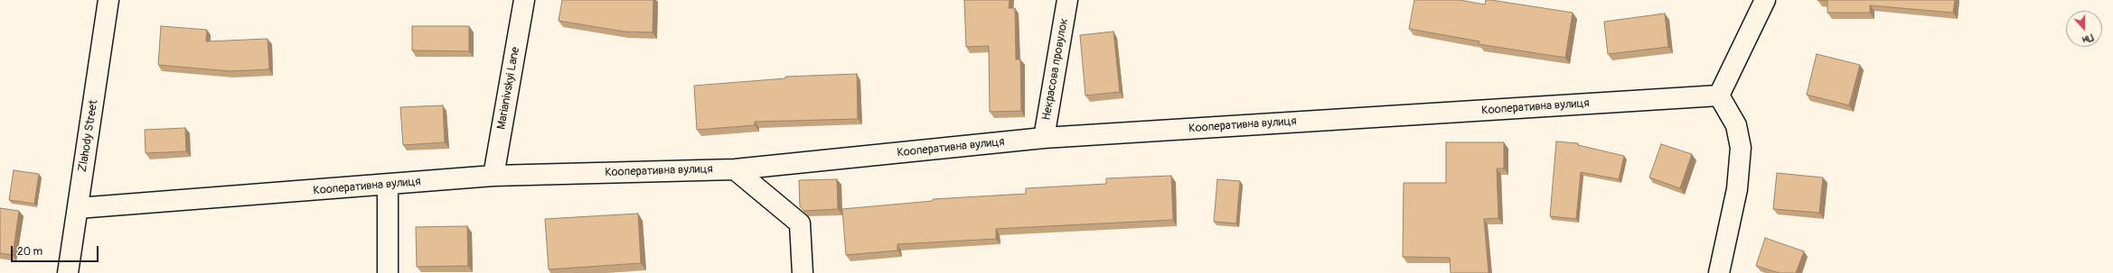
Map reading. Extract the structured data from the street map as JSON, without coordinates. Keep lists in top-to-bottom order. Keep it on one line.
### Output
{"streets":{"street":["Некрасова провулок","Marianivskyi Lane","Кооперативна вулиця","Zlahody Street"]},"crossings":[["Некрасова провулок","Кооперативна вулиця"],["Marianivskyi Lane","Кооперативна вулиця"],["Кооперативна вулиця","Zlahody Street"]],"scale_bar":"20 m","north":"bottom"}
